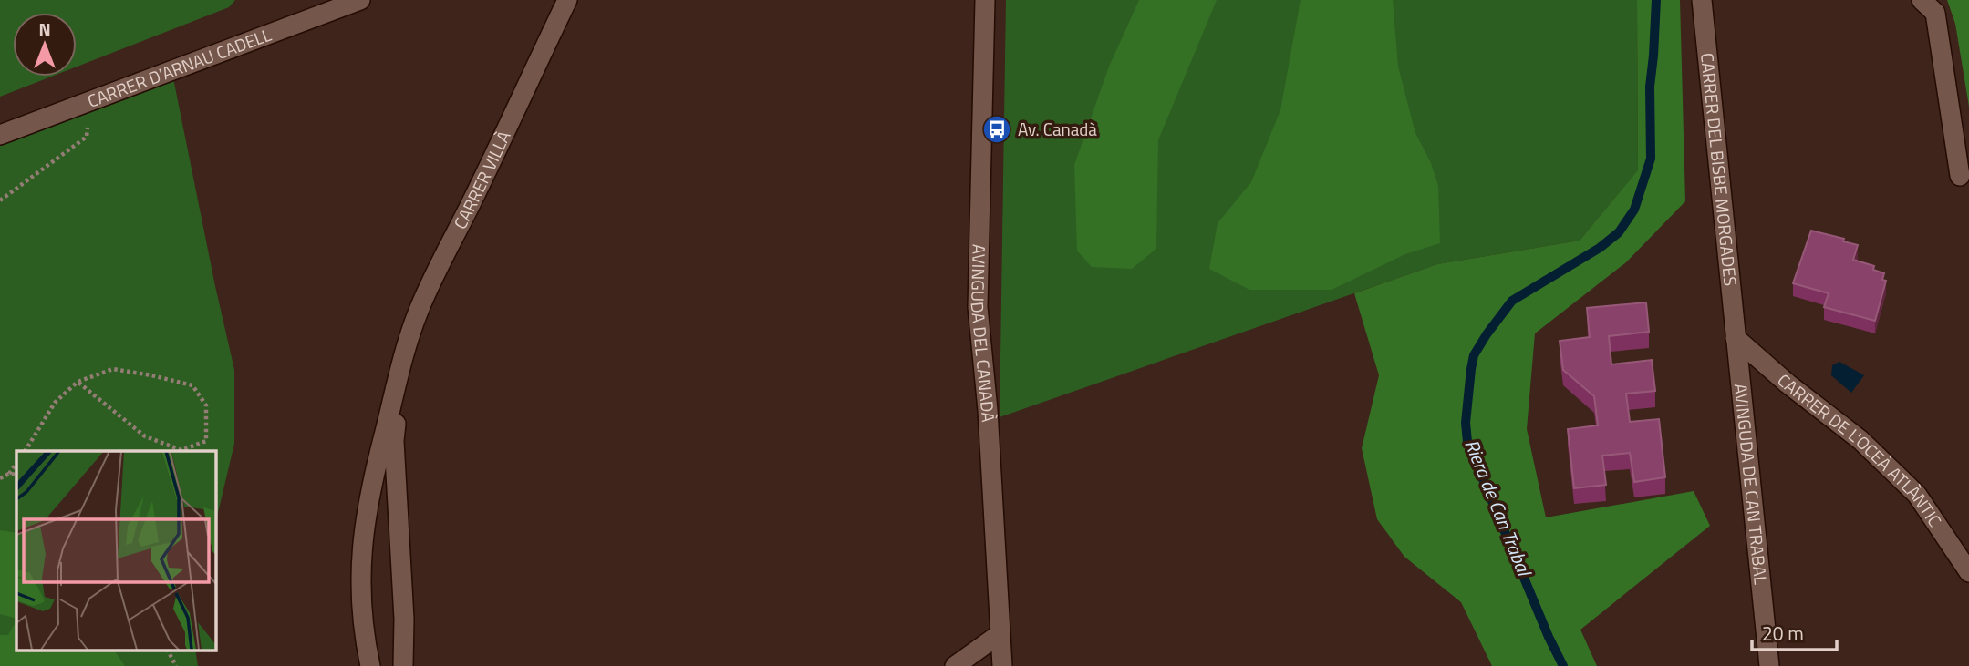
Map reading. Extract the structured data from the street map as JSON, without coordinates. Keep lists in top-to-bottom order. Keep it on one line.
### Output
{"streets":{"street":["CARRER D'ARNAU CADELL","CARRER DEL BISBE MORGADES","CARRER VILLÀ","AVINGUDA DEL CANADÀ","CARRER DE L'OCEÀ ATLÀNTIC","AVINGUDA DE CAN TRABAL"]},"crossings":[["CARRER DEL BISBE MORGADES","CARRER DE L'OCEÀ ATLÀNTIC"],["CARRER DEL BISBE MORGADES","AVINGUDA DE CAN TRABAL"],["CARRER DE L'OCEÀ ATLÀNTIC","AVINGUDA DE CAN TRABAL"]],"water":["Riera de Can Trabal"],"places":{"bus stop":["Av. Canadà"]},"scale_bar":"20 m","north":"top"}
